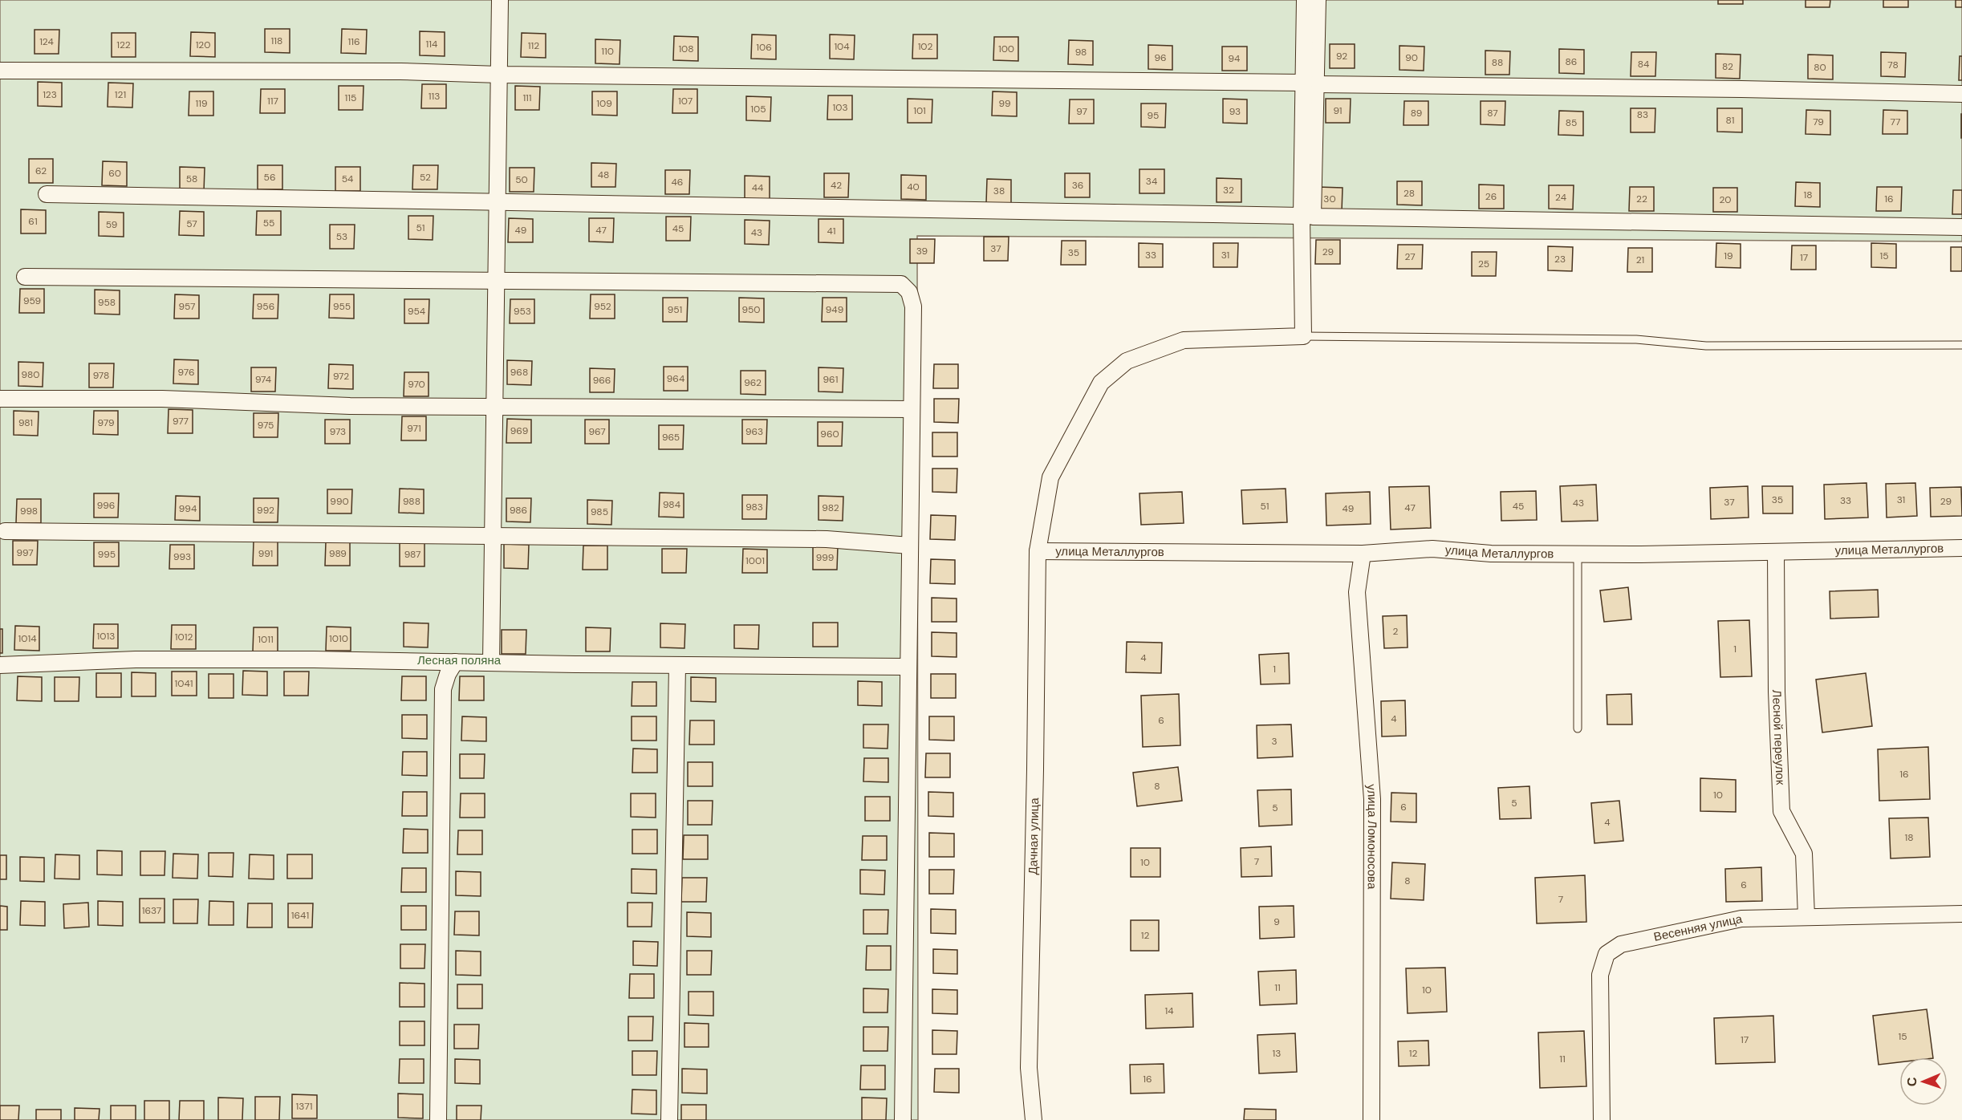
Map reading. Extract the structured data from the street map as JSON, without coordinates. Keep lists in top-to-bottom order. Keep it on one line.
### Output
{"streets":{"street":["улица Металлургов","Лесной переулок","Дачная улица","улица Ломоносова","Весенняя улица"]},"crossings":[["улица Металлургов","Лесной переулок"],["улица Металлургов","Дачная улица"],["улица Металлургов","улица Ломоносова"],["Лесной переулок","Весенняя улица"]],"parks":["Лесная поляна"],"house_numbers":["118","124","116","114","122","120","112","104","102","106","108","100","110","98","92","96","90","94","86","88","84","78","82","80","123","121","113","115","111","117","107","119","109","99","103","105","101","91","97","93","89","87","83","95","81","79","77","85","62","60","48","56","52","58","54","50","34","46","42","36","40","44","32","38","28","18","26","24","30","22","16","20","61","55","57","59","51","45","49","47","41","43","53","37","39","29","35","33","31","19","15","27","17","23","21","25","959","958","957","956","955","952","951","950","949","954","953","976","968","980","978","972","964","974","961","966","962","970","977","981","979","975","971","969","973","967","963","960","965","35","31","33","990","988","29","37","43","984","996","51","45","983","982","47","994","49","992","986","998","985","997","991","989","995","987","993","999","1001","2","1013","1012","1014","1010","1011","1","4","1","1041","4","6","3","16","8","10","5","6","5","4","18","7","10","8","6","7","1637","1641","9","12","11","10","14","15","17","13","12","11","16","1371"],"north":"left"}
